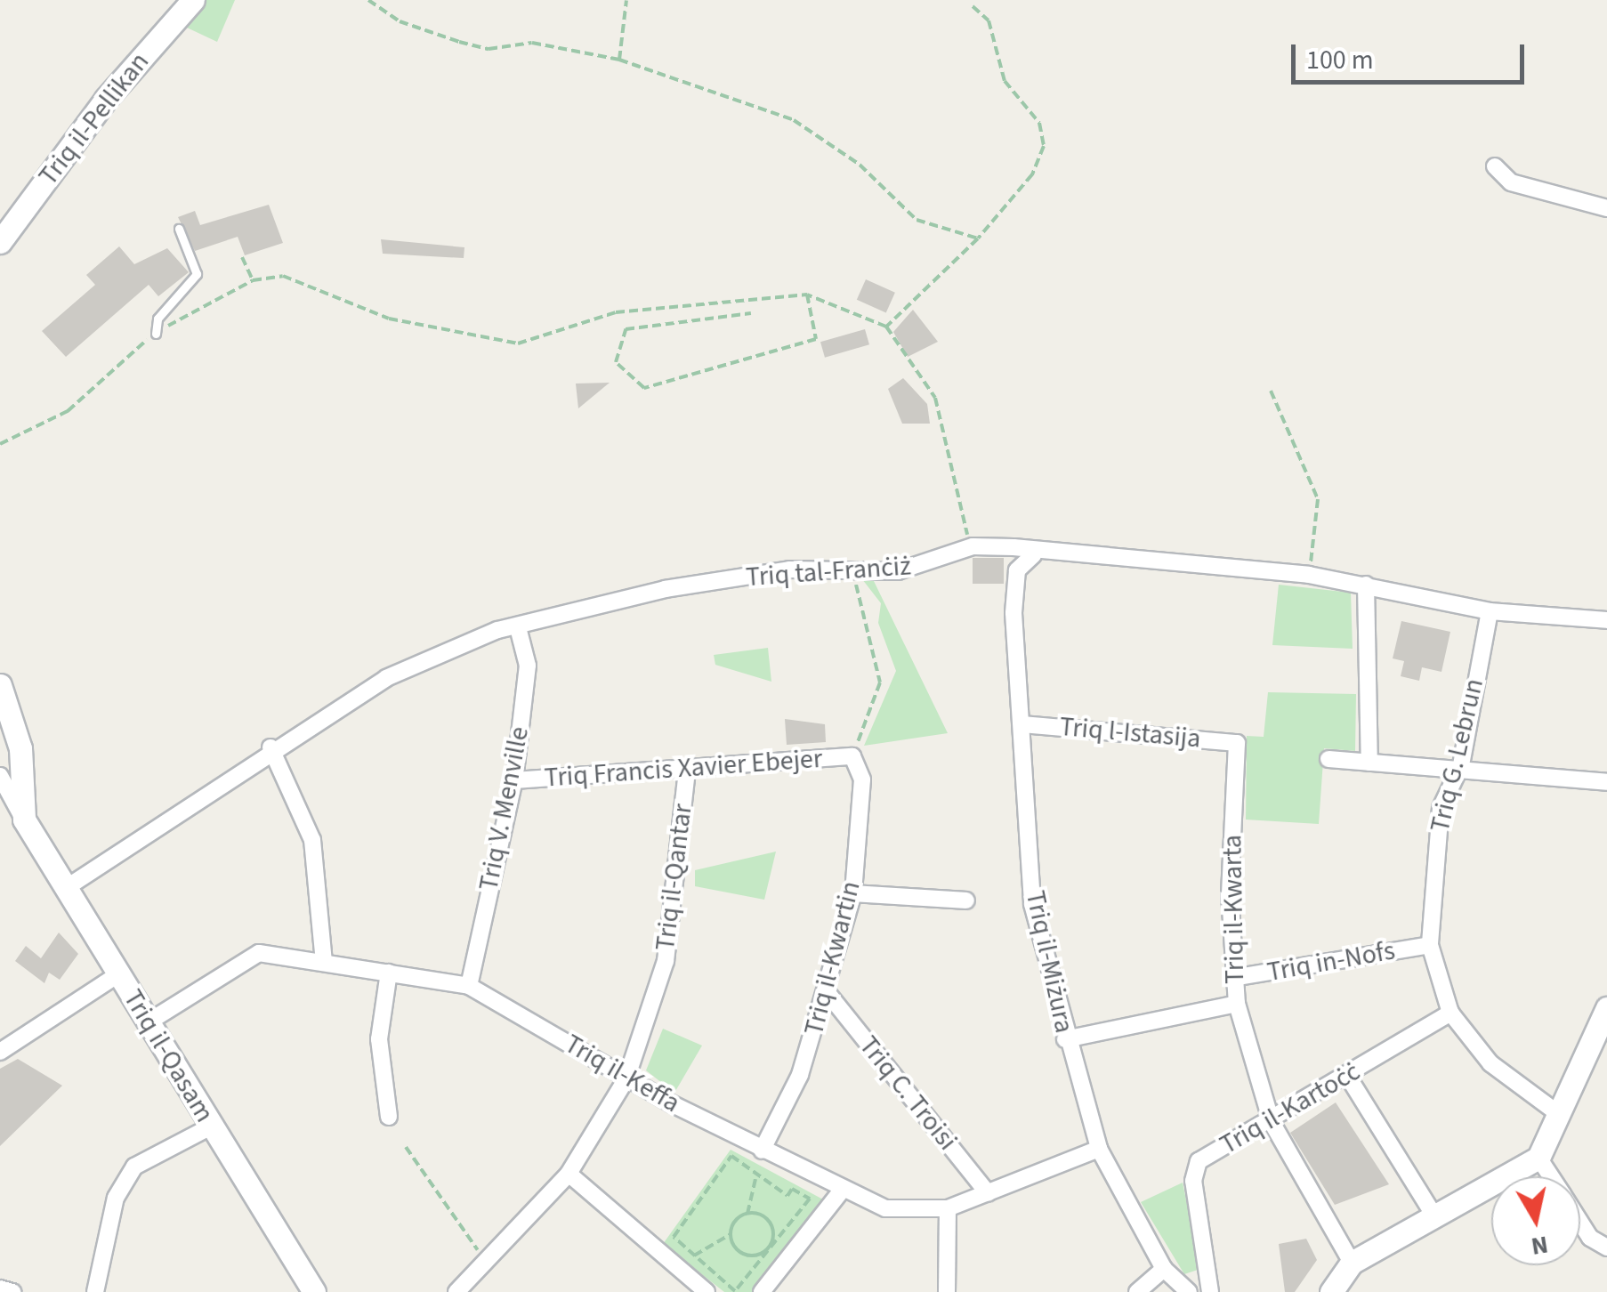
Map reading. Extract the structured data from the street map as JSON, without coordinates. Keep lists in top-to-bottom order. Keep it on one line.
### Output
{"streets":{"street":["Triq il-Pellikan","Triq tal-Franċiż","Triq l-Istasija","Triq G. Lebrun","Triq Francis Xavier Ebejer","Triq V. Menville","Triq il-Qantar","Triq il-Kwarta","Triq il-Kwartin","Triq il-Miżura","Triq in-Nofs","Triq il-Qasam","Triq il-Keffa","Triq C. Troisi","Triq il-Kartoċċ"]},"crossings":[["Triq tal-Franċiż","Triq V. Menville"],["Triq tal-Franċiż","Triq il-Qasam"],["Triq l-Istasija","Triq il-Kwarta"],["Triq l-Istasija","Triq il-Miżura"],["Triq G. Lebrun","Triq in-Nofs"],["Triq G. Lebrun","Triq il-Kartoċċ"],["Triq Francis Xavier Ebejer","Triq V. Menville"],["Triq Francis Xavier Ebejer","Triq il-Qantar"],["Triq Francis Xavier Ebejer","Triq il-Kwartin"],["Triq V. Menville","Triq il-Keffa"],["Triq il-Qantar","Triq il-Keffa"],["Triq il-Kwarta","Triq in-Nofs"],["Triq il-Kwarta","Triq il-Kartoċċ"],["Triq il-Kwartin","Triq il-Keffa"],["Triq il-Kwartin","Triq C. Troisi"],["Triq il-Miżura","Triq il-Keffa"],["Triq il-Qasam","Triq il-Keffa"],["Triq il-Keffa","Triq C. Troisi"]],"scale_bar":"100 m","north":"bottom"}
